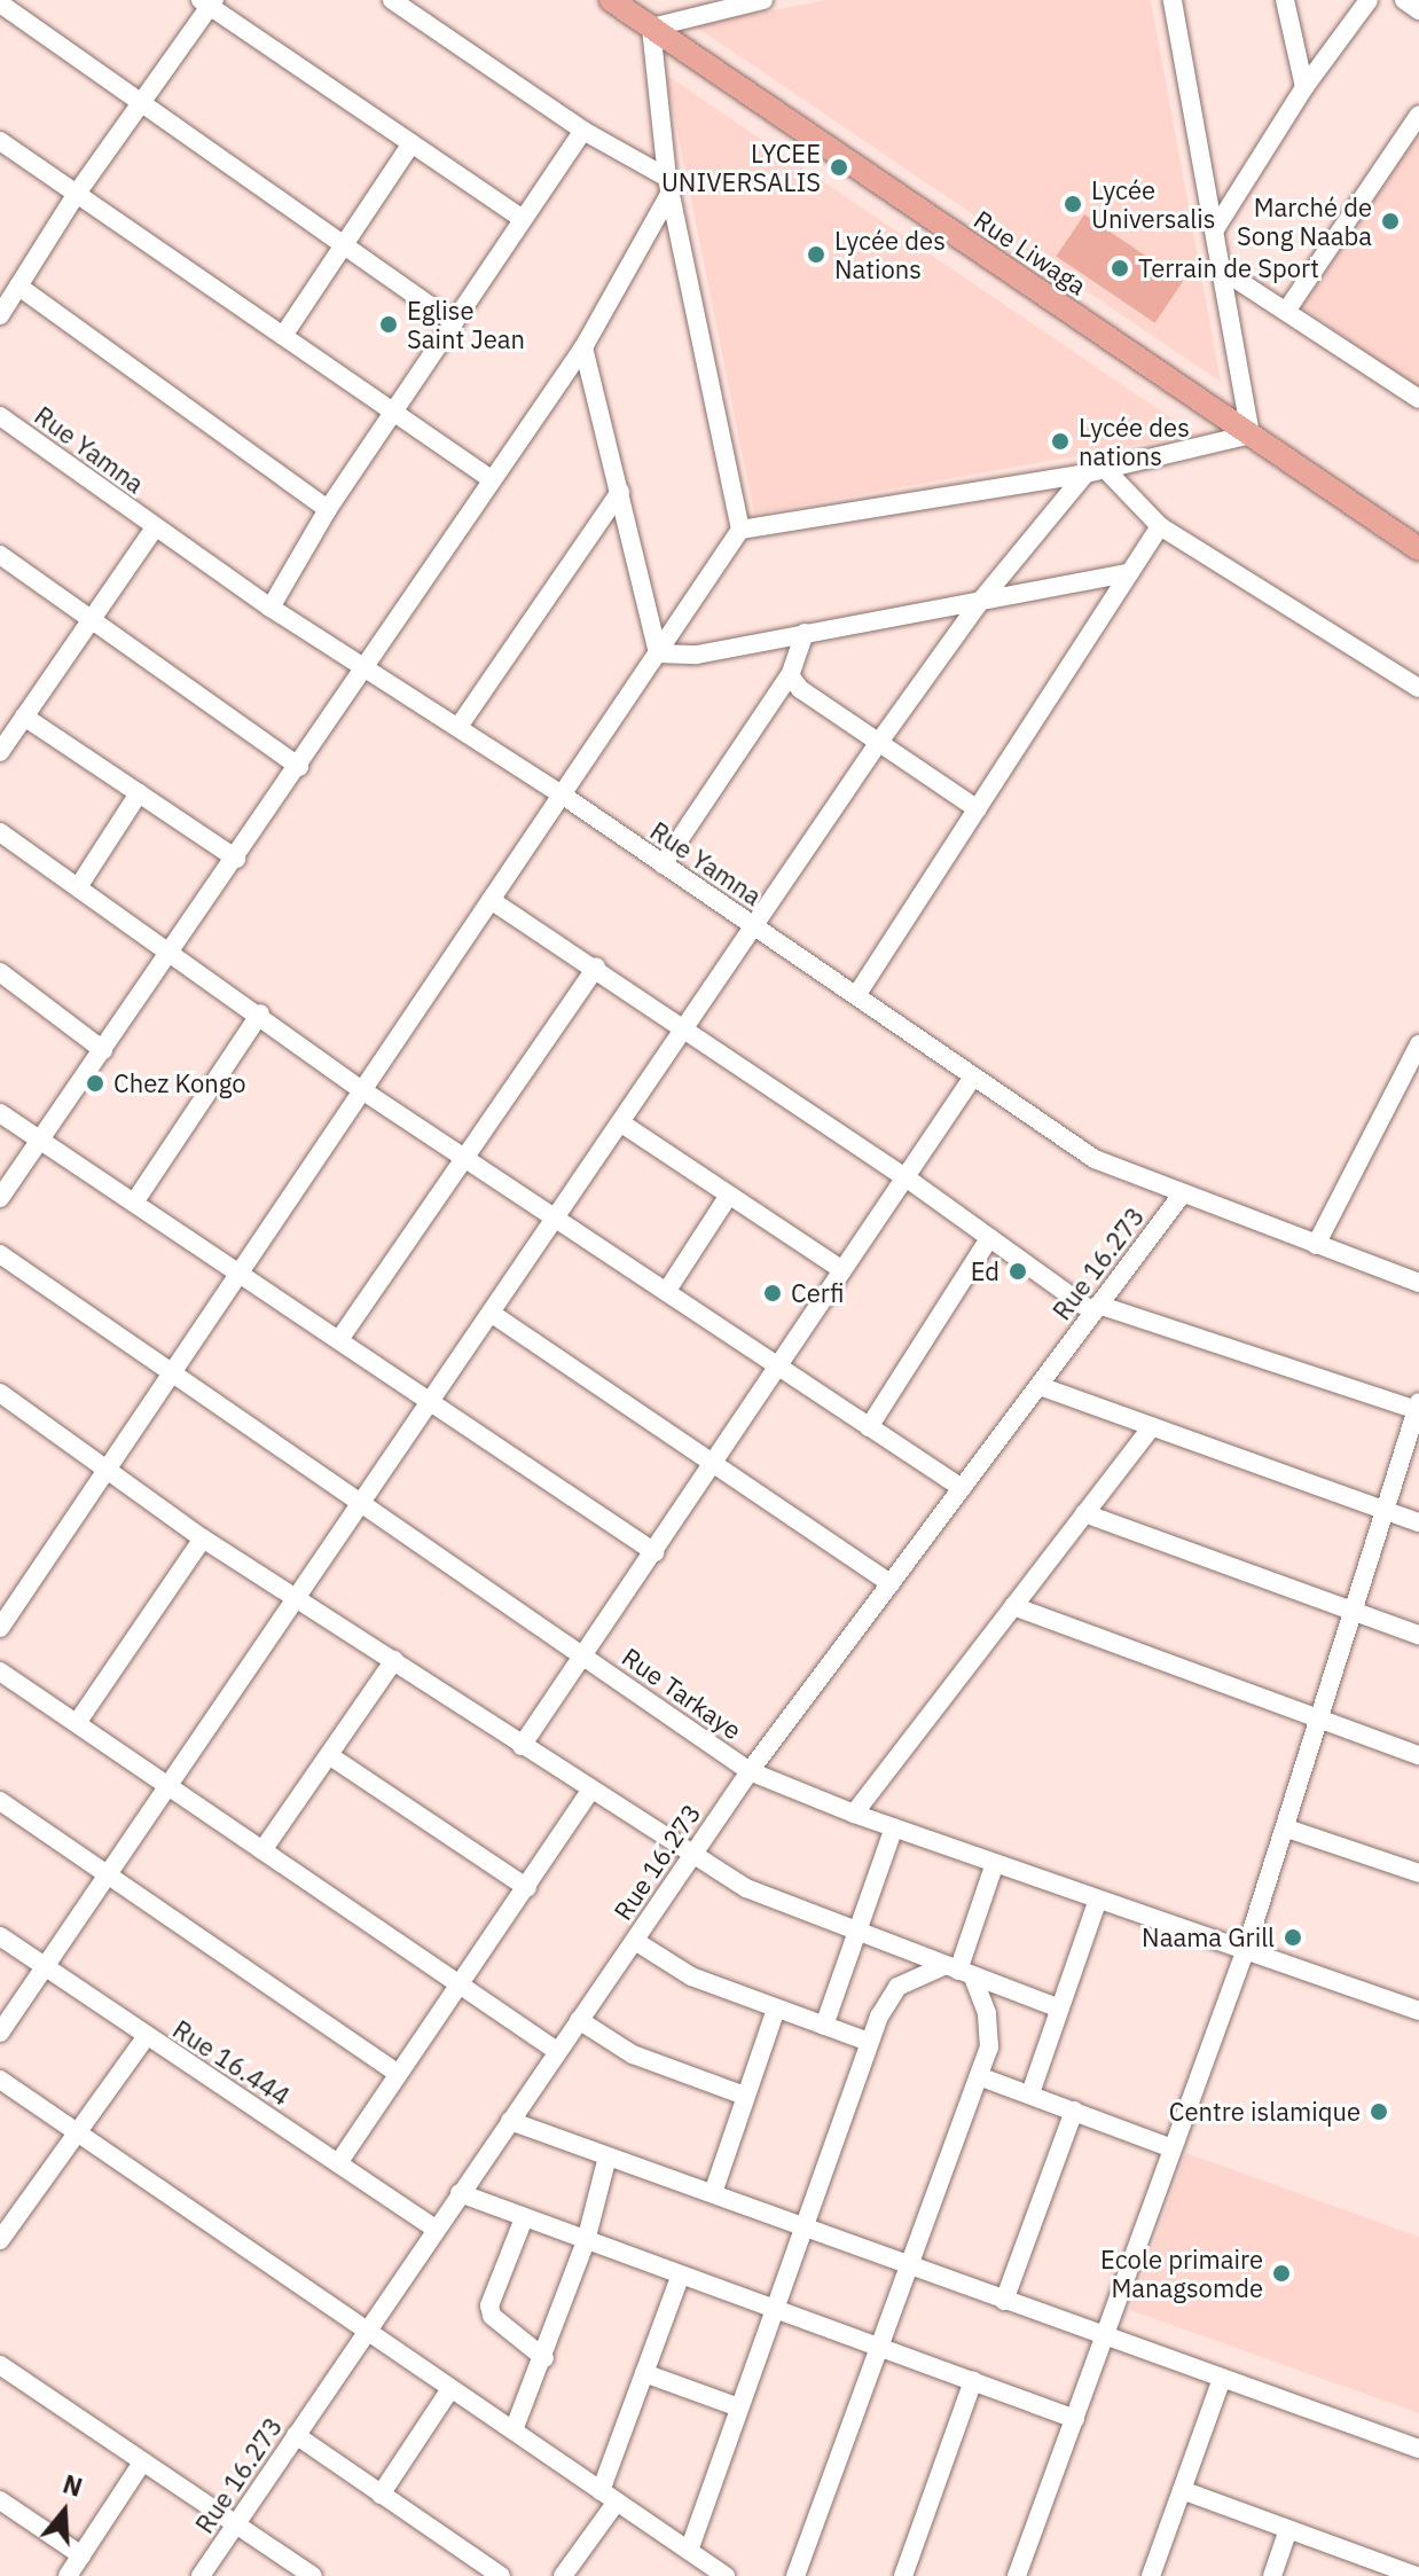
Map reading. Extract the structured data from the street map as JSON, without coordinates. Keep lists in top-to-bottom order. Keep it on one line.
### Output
{"streets":{"main road":["Rue Liwaga"],"street":["Rue Yamna","Rue 16.273","Rue Tarkaye","Rue 16.444"]},"crossings":[["Rue Yamna","Rue 16.273"],["Rue 16.273","Rue Tarkaye"],["Rue 16.273","Rue 16.444"]],"places":["LYCEE UNIVERSALIS","Lycée Universalis","Marché de Song Naaba","Lycée des Nations","Terrain de Sport","Eglise Saint Jean","Lycée des nations","Chez Kongo","Ed","Cerfi","Naama Grill","Centre islamique","Ecole primaire Managsomde"],"north":"top"}
